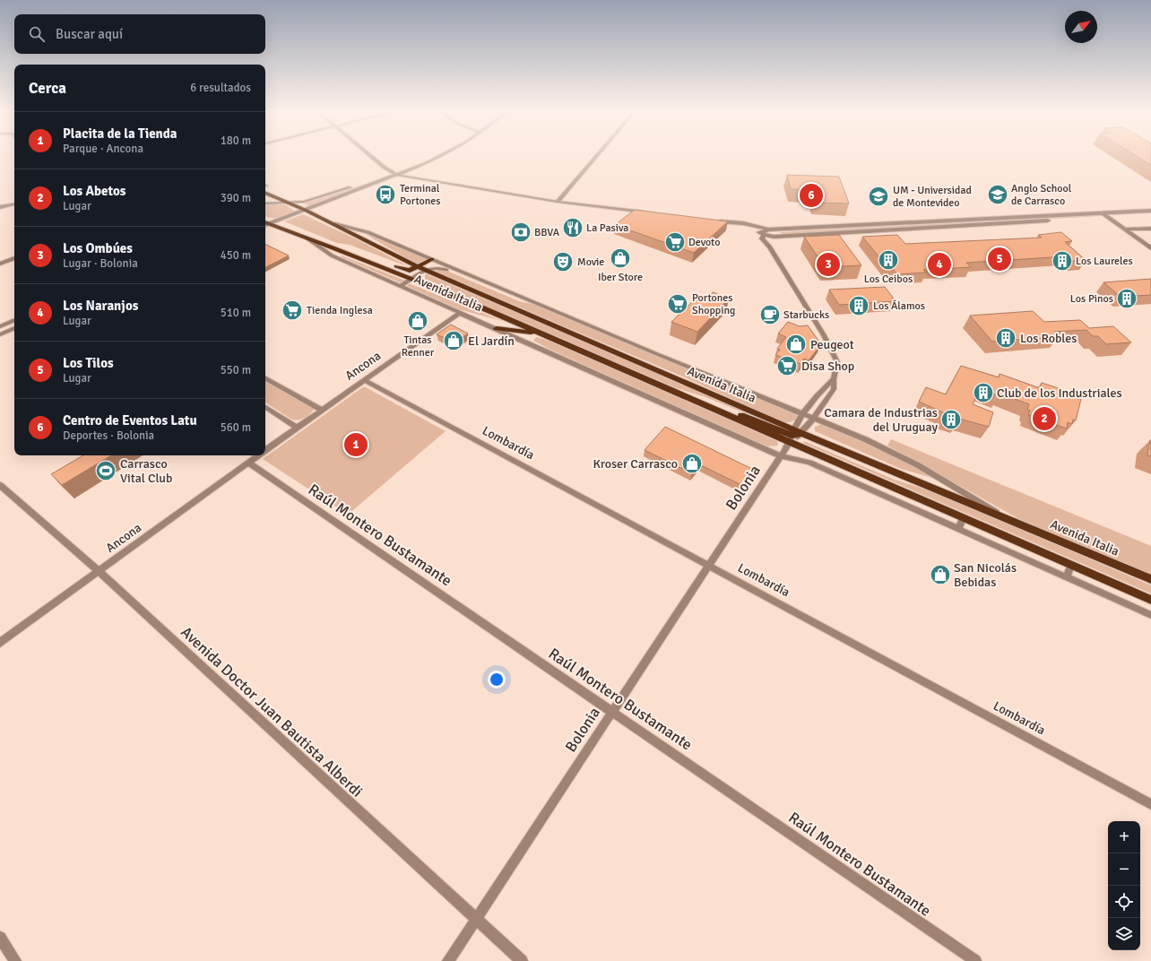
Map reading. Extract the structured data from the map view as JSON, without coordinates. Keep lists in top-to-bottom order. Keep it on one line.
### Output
{"streets":{"main road":["Avenida Italia"],"street":["Ancona","Lombardía","Bolonia","Raúl Montero Bustamante","Avenida Doctor Juan Bautista Alberdi"]},"crossings":[["Avenida Italia","Ancona"],["Avenida Italia","Bolonia"],["Ancona","Lombardía"],["Ancona","Raúl Montero Bustamante"],["Ancona","Avenida Doctor Juan Bautista Alberdi"],["Lombardía","Bolonia"],["Bolonia","Raúl Montero Bustamante"],["Bolonia","Avenida Doctor Juan Bautista Alberdi"]],"places":{"bus stop":["Terminal Portones"],"school or university":["Anglo School de Carrasco","UM - Universidad de Montevideo"],"restaurant":["La Pasiva"],"bank":["BBVA"],"supermarket":["Devoto","Portones Shopping","Tienda Inglesa","Disa Shop"],"shop":["Iber Store","Tintas Renner","El Jardín","Peugeot","Kroser Carrasco","San Nicolás Bebidas"],"building":["Los Ceibos","Los Laureles","Los Pinos","Los Álamos","Los Robles","Club de los Industriales","Camara de Industrias del Uruguay"],"theatre":["Movie"],"cafe":["Starbucks"],"sports":["Carrasco Vital Club"]},"north":"top right","page":{"search":"Buscar aquí","heading":["Cerca","6 resultados"],"list":[{"mark":"1","name":"Placita de la Tienda","note":"Parque · Ancona","value":"180 m"},{"mark":"2","name":"Los Abetos","note":"Lugar","value":"390 m"},{"mark":"3","name":"Los Ombúes","note":"Lugar · Bolonia","value":"450 m"},{"mark":"4","name":"Los Naranjos","note":"Lugar","value":"510 m"},{"mark":"5","name":"Los Tilos","note":"Lugar","value":"550 m"},{"mark":"6","name":"Centro de Eventos Latu","note":"Deportes · Bolonia","value":"560 m"}],"pins":["6","5","3","4","2","1"],"map_buttons":["+","−"]}}
